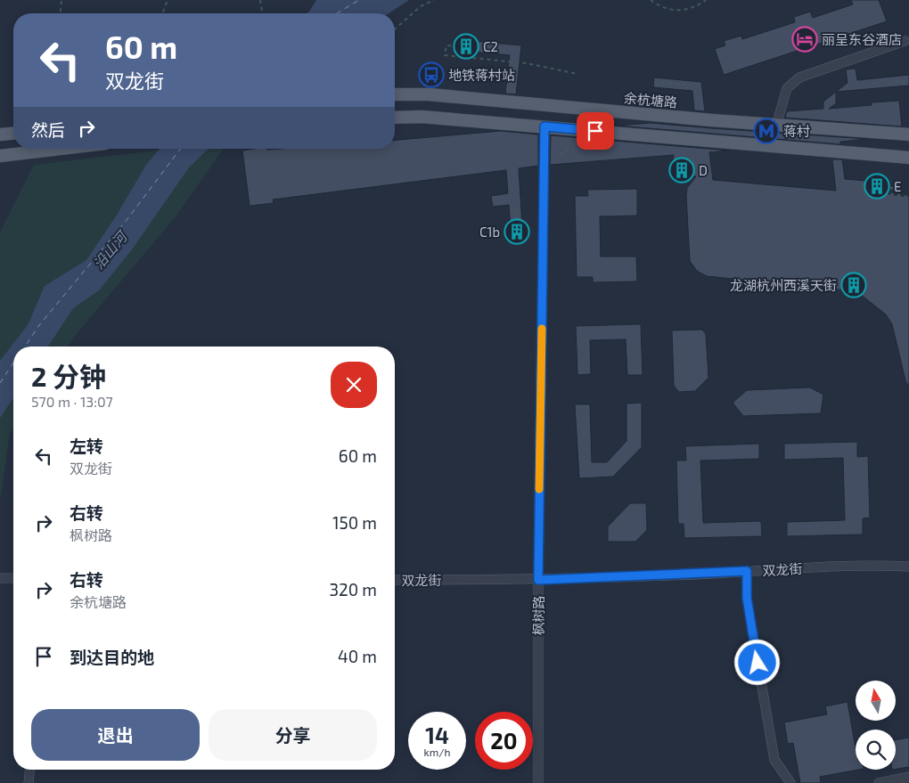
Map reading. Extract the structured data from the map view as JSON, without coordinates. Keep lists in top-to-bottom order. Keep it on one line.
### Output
{"streets":{"main road":["余杭塘路"],"street":["双龙街","枫树路"]},"crossings":[["双龙街","枫树路"]],"water":["沿山河"],"places":{"hotel":["丽呈东谷酒店"],"building":["C2","D","E","C1b","龙湖杭州西溪天街"],"bus stop":["地铁蒋村站"],"metro station":["蒋村"]},"north":"top","page":{"turn":["60 m","双龙街"],"then":"然后","heading":["2 分钟","570 m · 13:07"],"list":[{"name":"左转","note":"双龙街","value":"60 m"},{"name":"右转","note":"枫树路","value":"150 m"},{"name":"右转","note":"余杭塘路","value":"320 m"},{"name":"到达目的地","value":"40 m"}],"buttons":["退出","分享"],"speed":"14 km/h","limit":"20"}}
